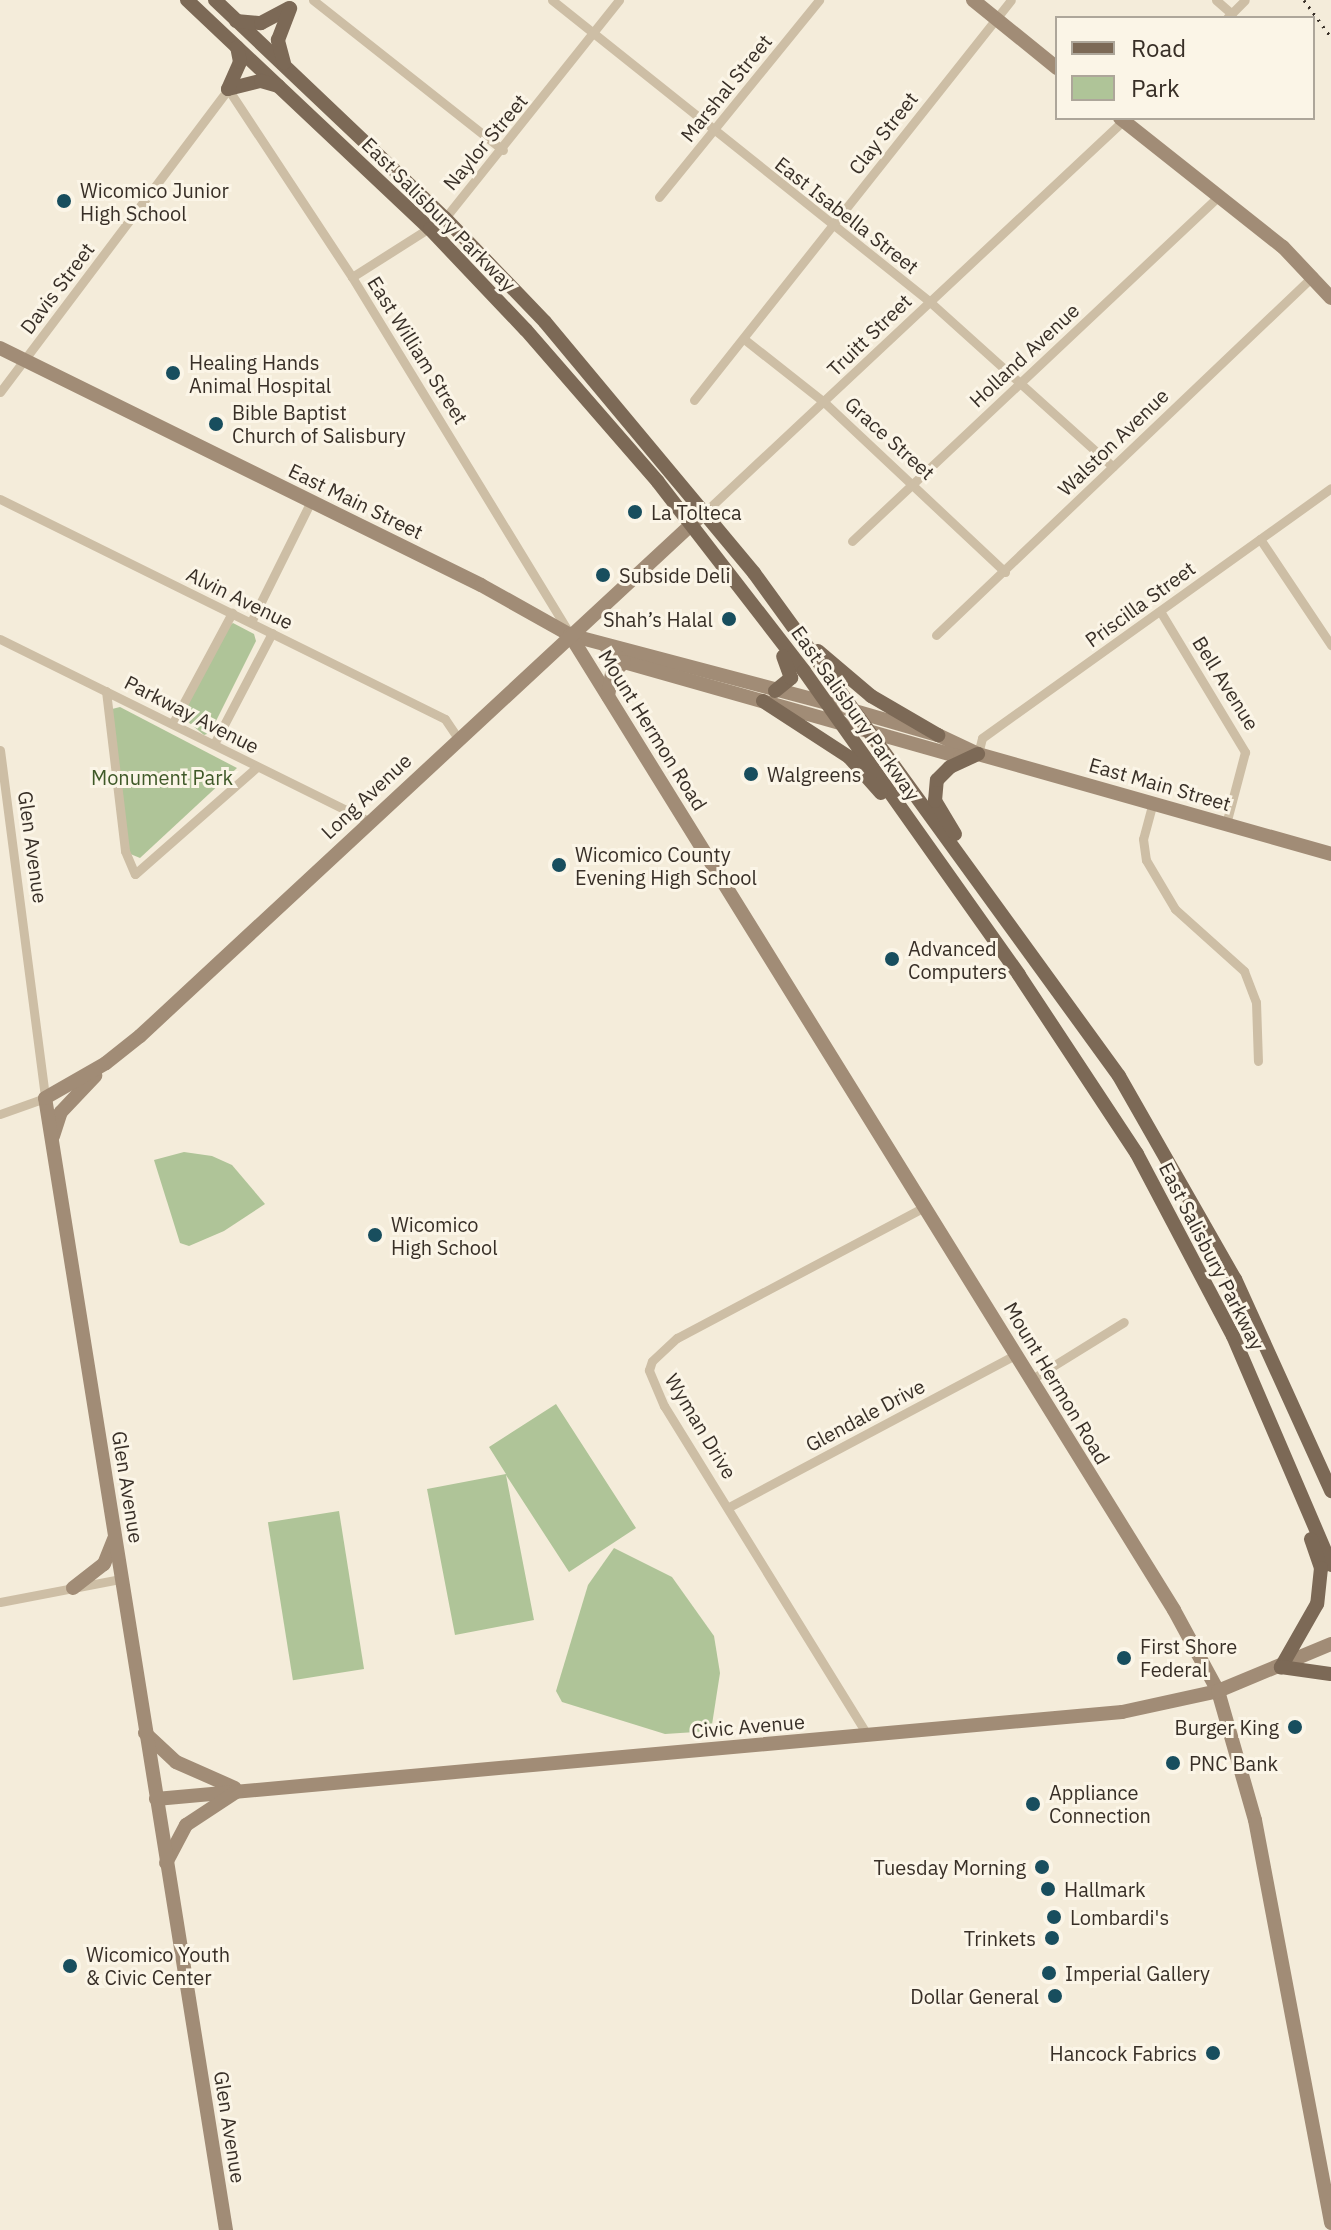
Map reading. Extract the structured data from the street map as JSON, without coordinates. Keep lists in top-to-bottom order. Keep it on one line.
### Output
{"streets":{"main road":["East Salisbury Parkway"],"street":["Marshal Street","Clay Street","Naylor Street","East Isabella Street","Davis Street","Truitt Street","East William Street","Holland Avenue","Grace Street","Walston Avenue","East Main Street","Alvin Avenue","Priscilla Street","Bell Avenue","Parkway Avenue","Mount Hermon Road","Long Avenue","Glen Avenue","Glendale Drive","Wyman Drive","Civic Avenue"]},"crossings":[["Marshal Street","East Isabella Street"],["Clay Street","East Isabella Street"],["Clay Street","Grace Street"],["Naylor Street","East Salisbury Parkway"],["Naylor Street","East Isabella Street"],["Naylor Street","East William Street"],["East Salisbury Parkway","Truitt Street"],["East Salisbury Parkway","East Main Street"],["East Salisbury Parkway","Long Avenue"],["East Isabella Street","Truitt Street"],["East Isabella Street","Holland Avenue"],["East Isabella Street","Walston Avenue"],["Davis Street","East William Street"],["Davis Street","East Main Street"],["Truitt Street","Grace Street"],["Truitt Street","Long Avenue"],["East William Street","East Main Street"],["East William Street","Mount Hermon Road"],["East William Street","Long Avenue"],["Holland Avenue","Grace Street"],["Grace Street","Walston Avenue"],["East Main Street","Priscilla Street"],["East Main Street","Bell Avenue"],["East Main Street","Mount Hermon Road"],["East Main Street","Long Avenue"],["Alvin Avenue","Long Avenue"],["Priscilla Street","Bell Avenue"],["Parkway Avenue","Long Avenue"],["Mount Hermon Road","Long Avenue"],["Mount Hermon Road","Glendale Drive"],["Mount Hermon Road","Wyman Drive"],["Mount Hermon Road","Civic Avenue"],["Long Avenue","Glen Avenue"],["Glen Avenue","Civic Avenue"],["Glendale Drive","Wyman Drive"],["Wyman Drive","Civic Avenue"]],"parks":["Monument Park"],"places":["Wicomico Junior High School","Healing Hands Animal Hospital","Bible Baptist Church of Salisbury","La Tolteca","Subside Deli","Shah’s Halal","Walgreens","Wicomico County Evening High School","Advanced Computers","Wicomico High School","First Shore Federal","Burger King","PNC Bank","Appliance Connection","Tuesday Morning","Hallmark","Lombardi's","Trinkets","Wicomico Youth & Civic Center","Imperial Gallery","Dollar General","Hancock Fabrics"],"legend":["Road","Park"]}
